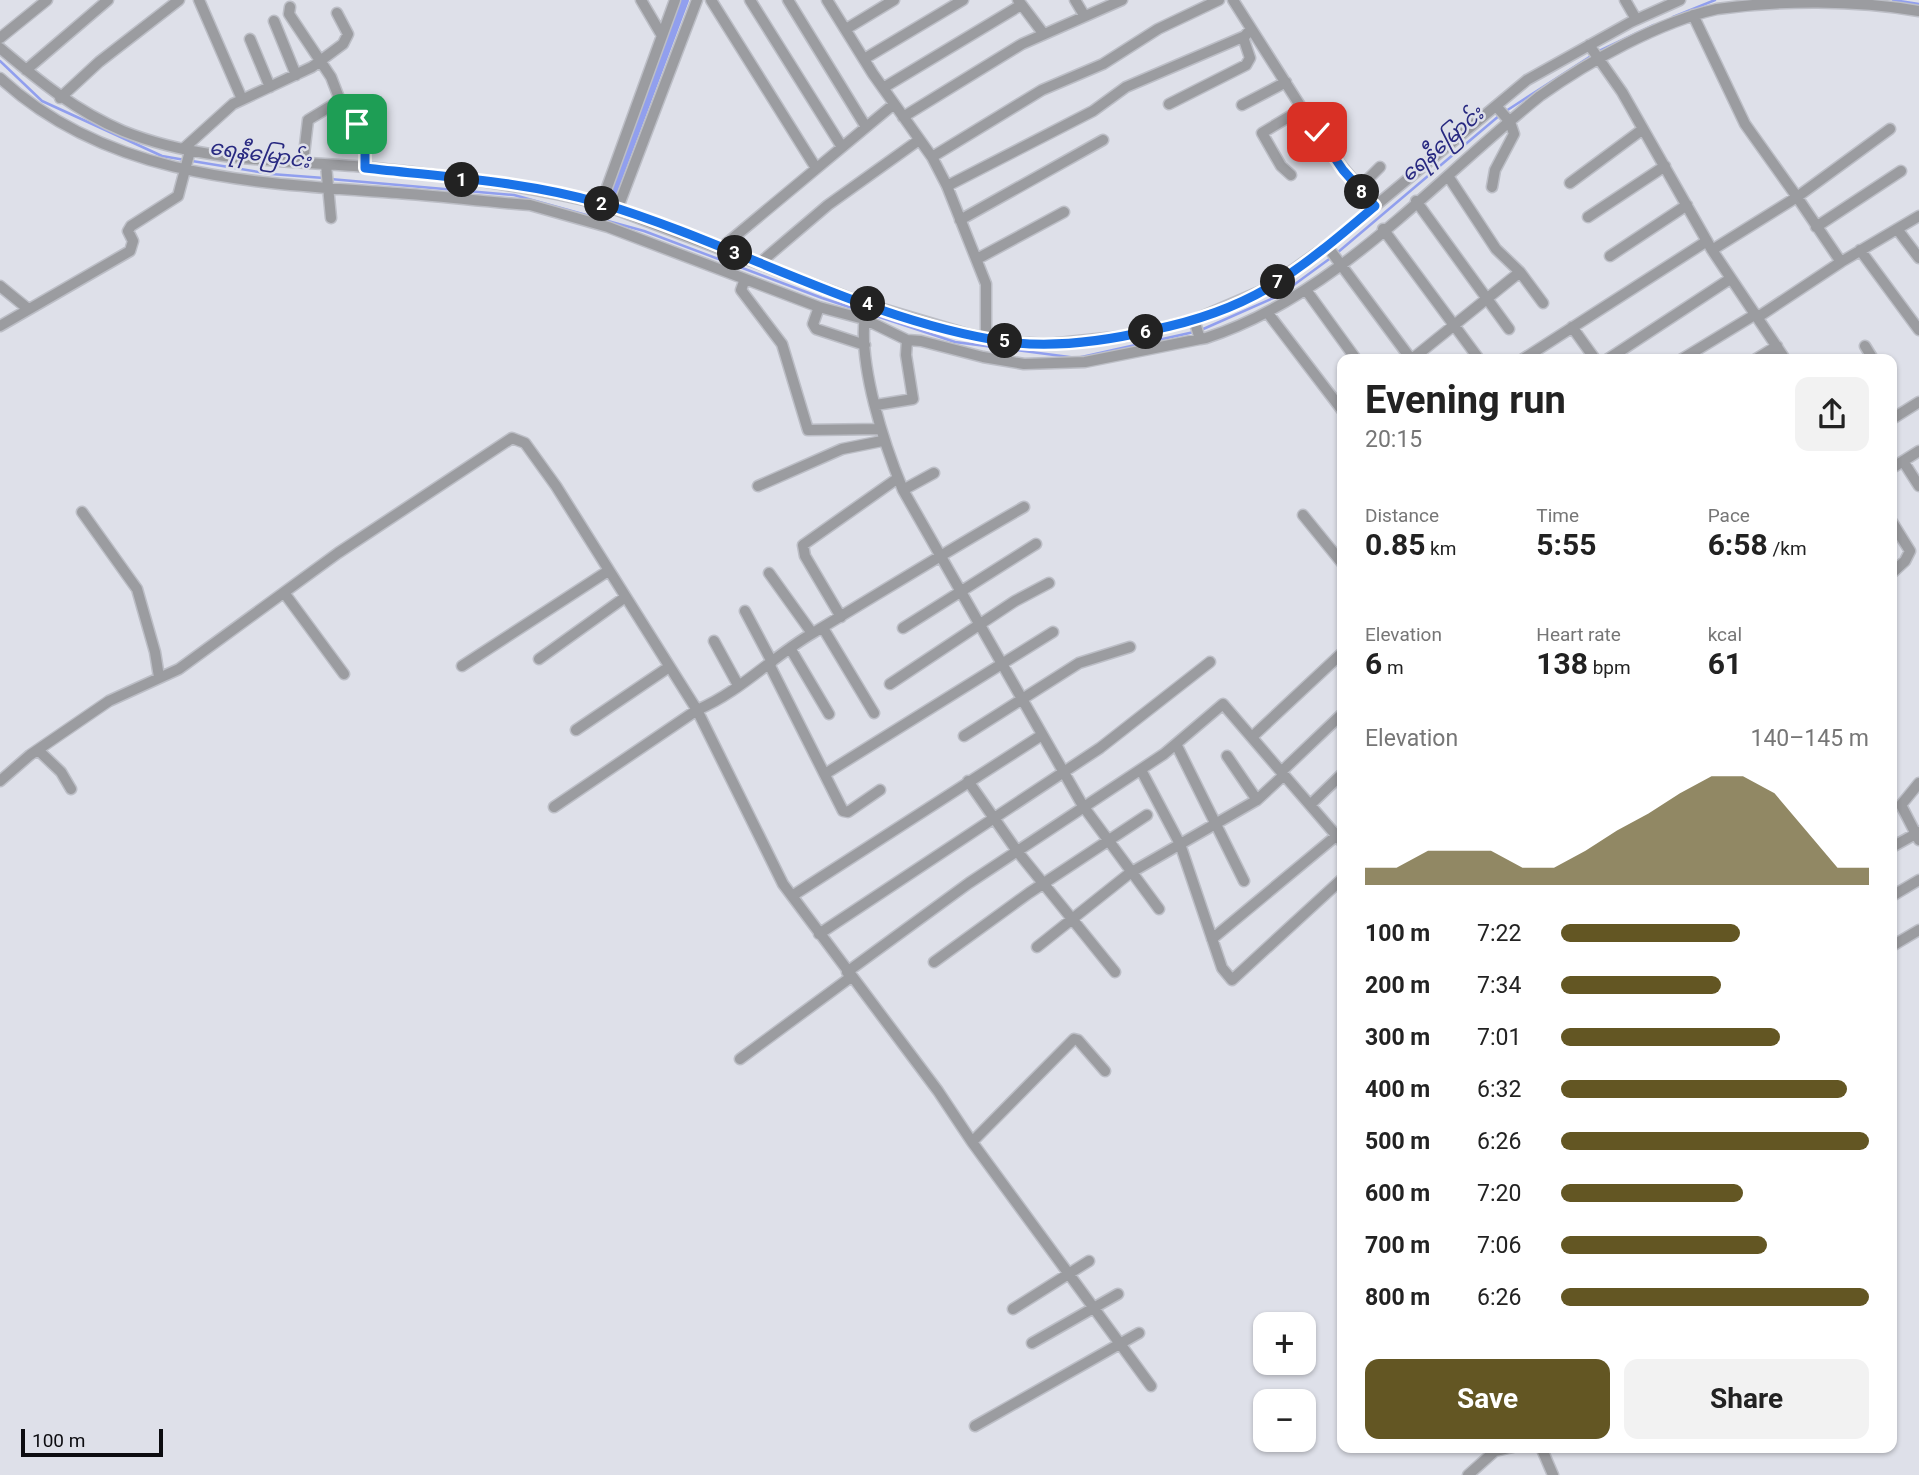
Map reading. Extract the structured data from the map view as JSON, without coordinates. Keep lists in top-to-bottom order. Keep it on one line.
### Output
{"water":["ရေနီမြောင်း"],"scale_bar":"100 m","page":{"pins":["1","8","2","3","7","4","6","5"],"heading":["Evening run","20:15"],"stats":[["Distance","0.85 km"],["Time","5:55"],["Pace","6:58 /km"],["Elevation","6 m"],["Heart rate","138 bpm"],["kcal","61"]],"chart":["Elevation","140–145 m"],"list":[{"name":"100 m","note":"7:22"},{"name":"200 m","note":"7:34"},{"name":"300 m","note":"7:01"},{"name":"400 m","note":"6:32"},{"name":"500 m","note":"6:26"},{"name":"600 m","note":"7:20"},{"name":"700 m","note":"7:06"},{"name":"800 m","note":"6:26"}],"map_buttons":["+","−"],"buttons":["Save","Share"],"scale":"100 m"}}
